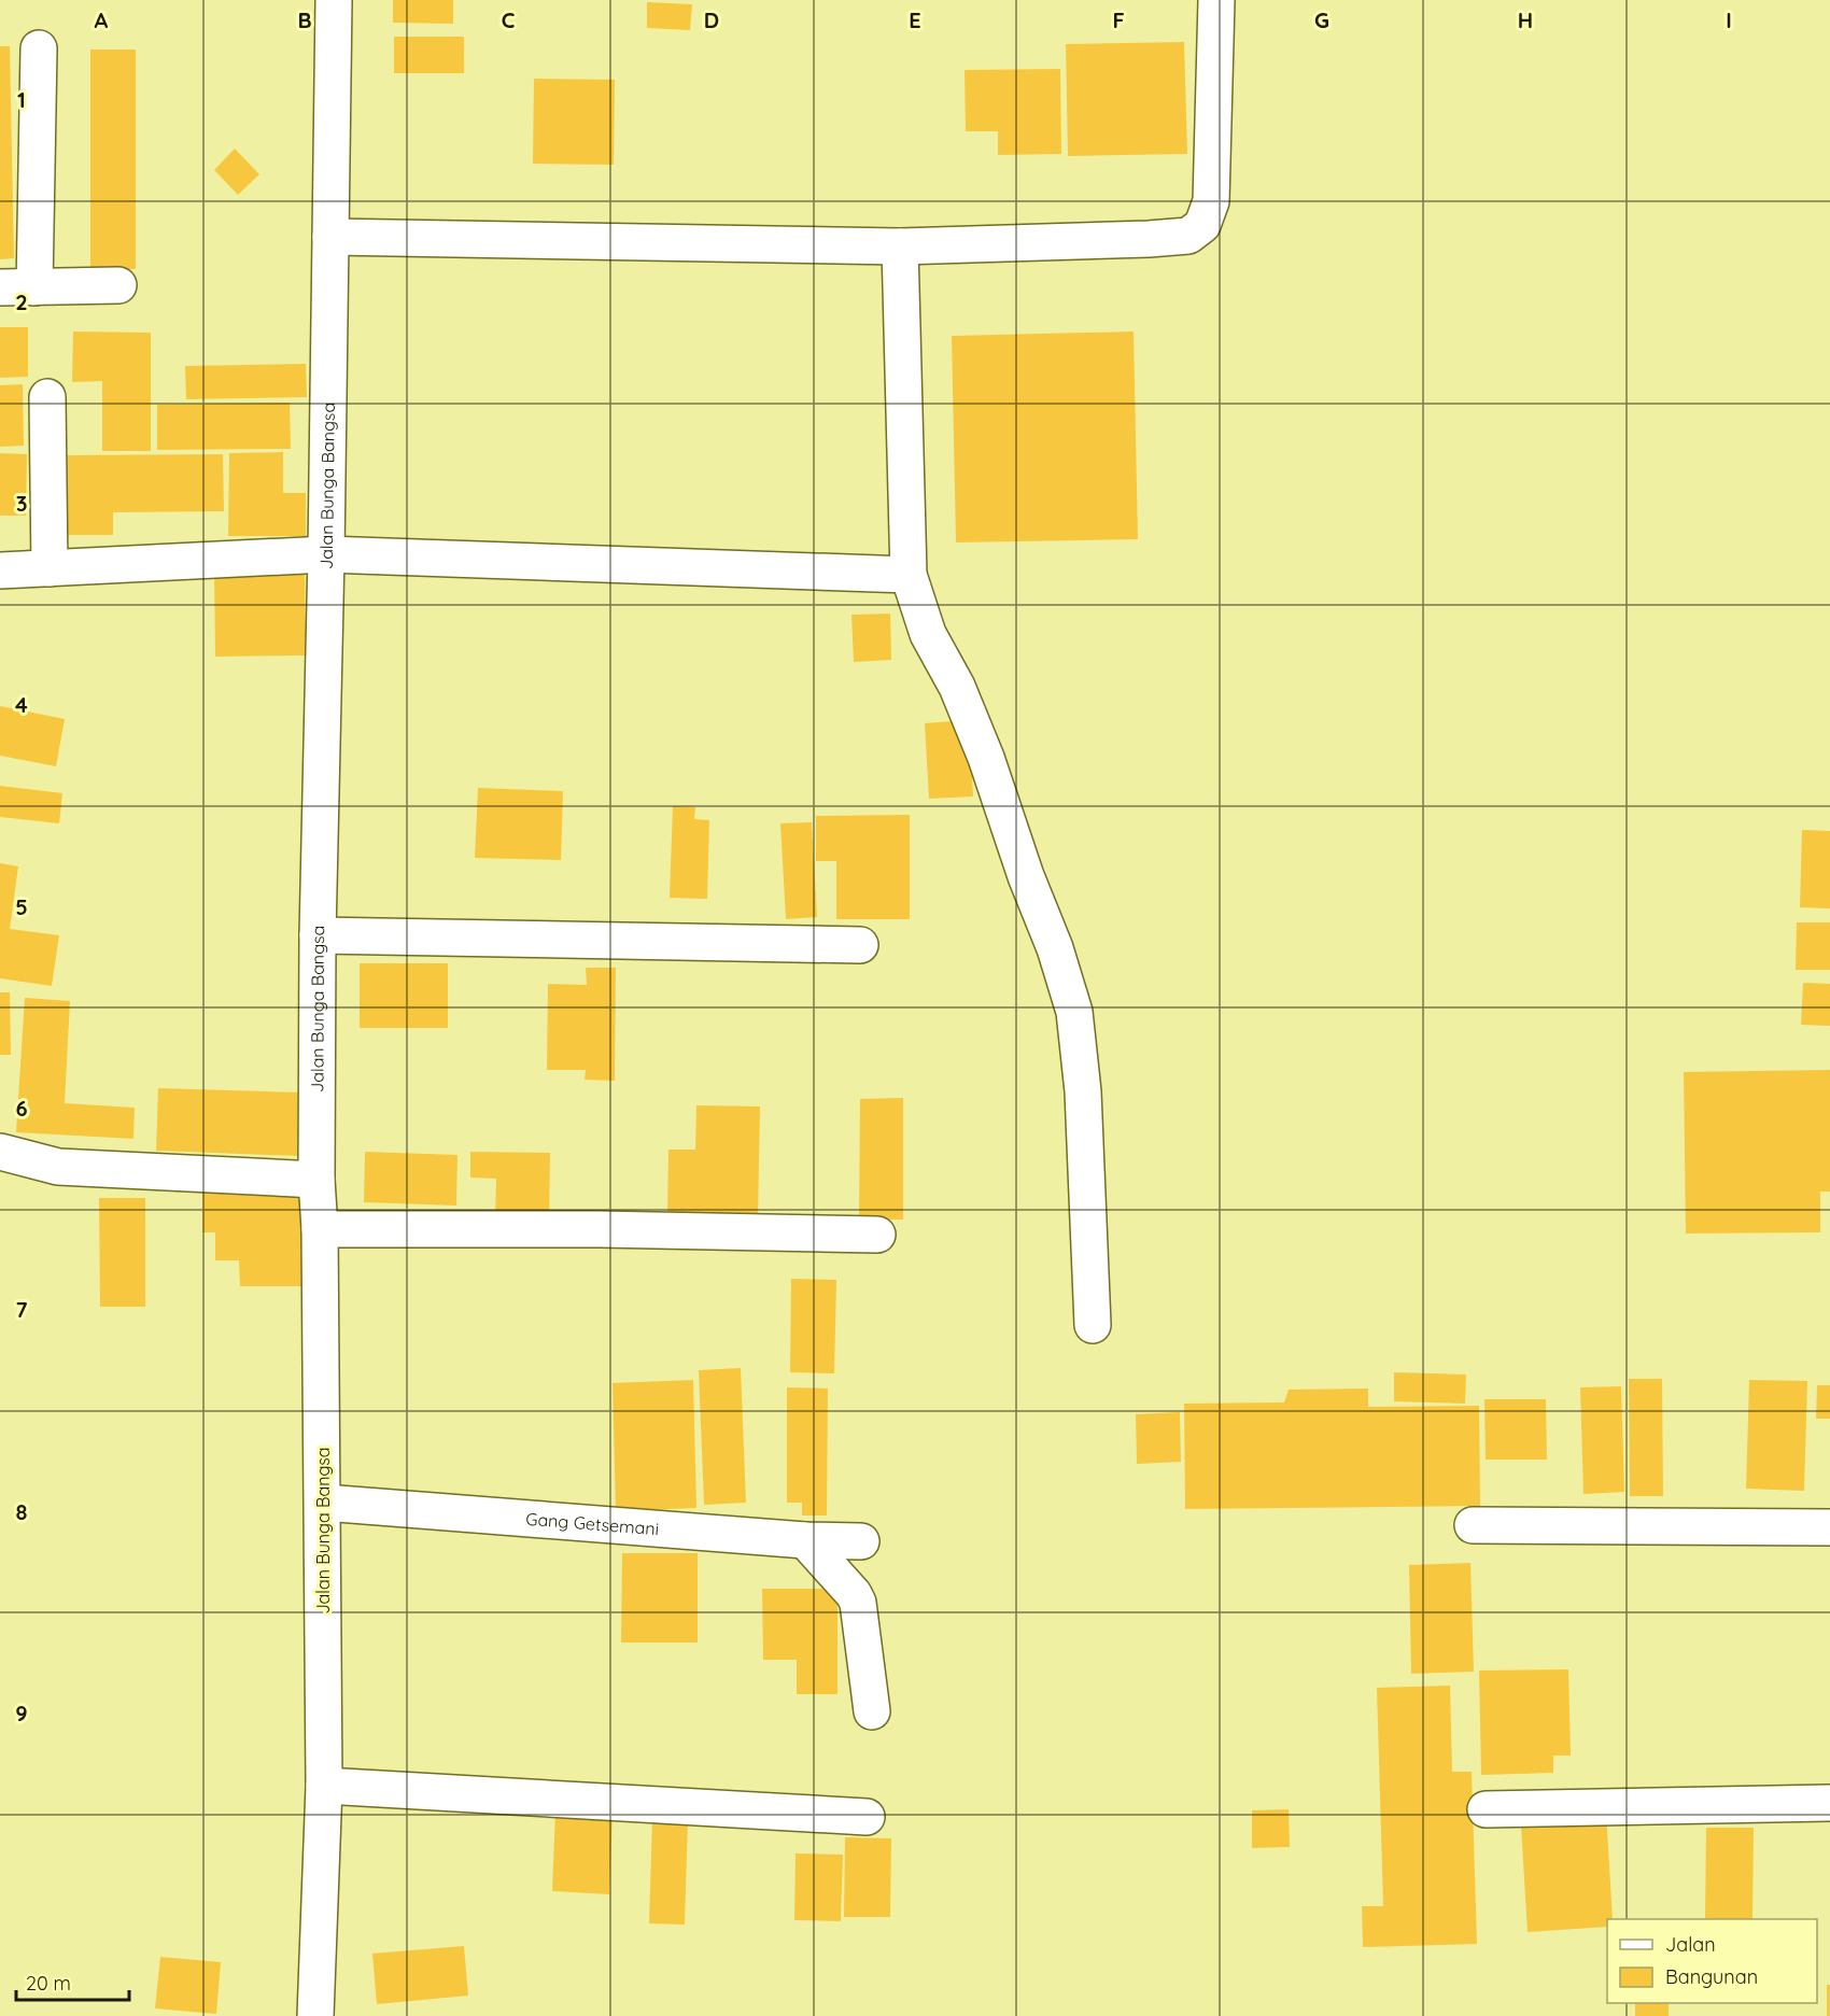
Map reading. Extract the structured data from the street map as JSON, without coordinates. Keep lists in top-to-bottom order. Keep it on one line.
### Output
{"streets":{"street":["Jalan Bunga Bangsa","Gang Getsemani"]},"crossings":[["Jalan Bunga Bangsa","Gang Getsemani"]],"legend":["Jalan","Bangunan"],"scale_bar":"20 m","grid":{"columns":["A","B","C","D","E","F","G","H","I"],"rows":["1","2","3","4","5","6","7","8","9"]}}
